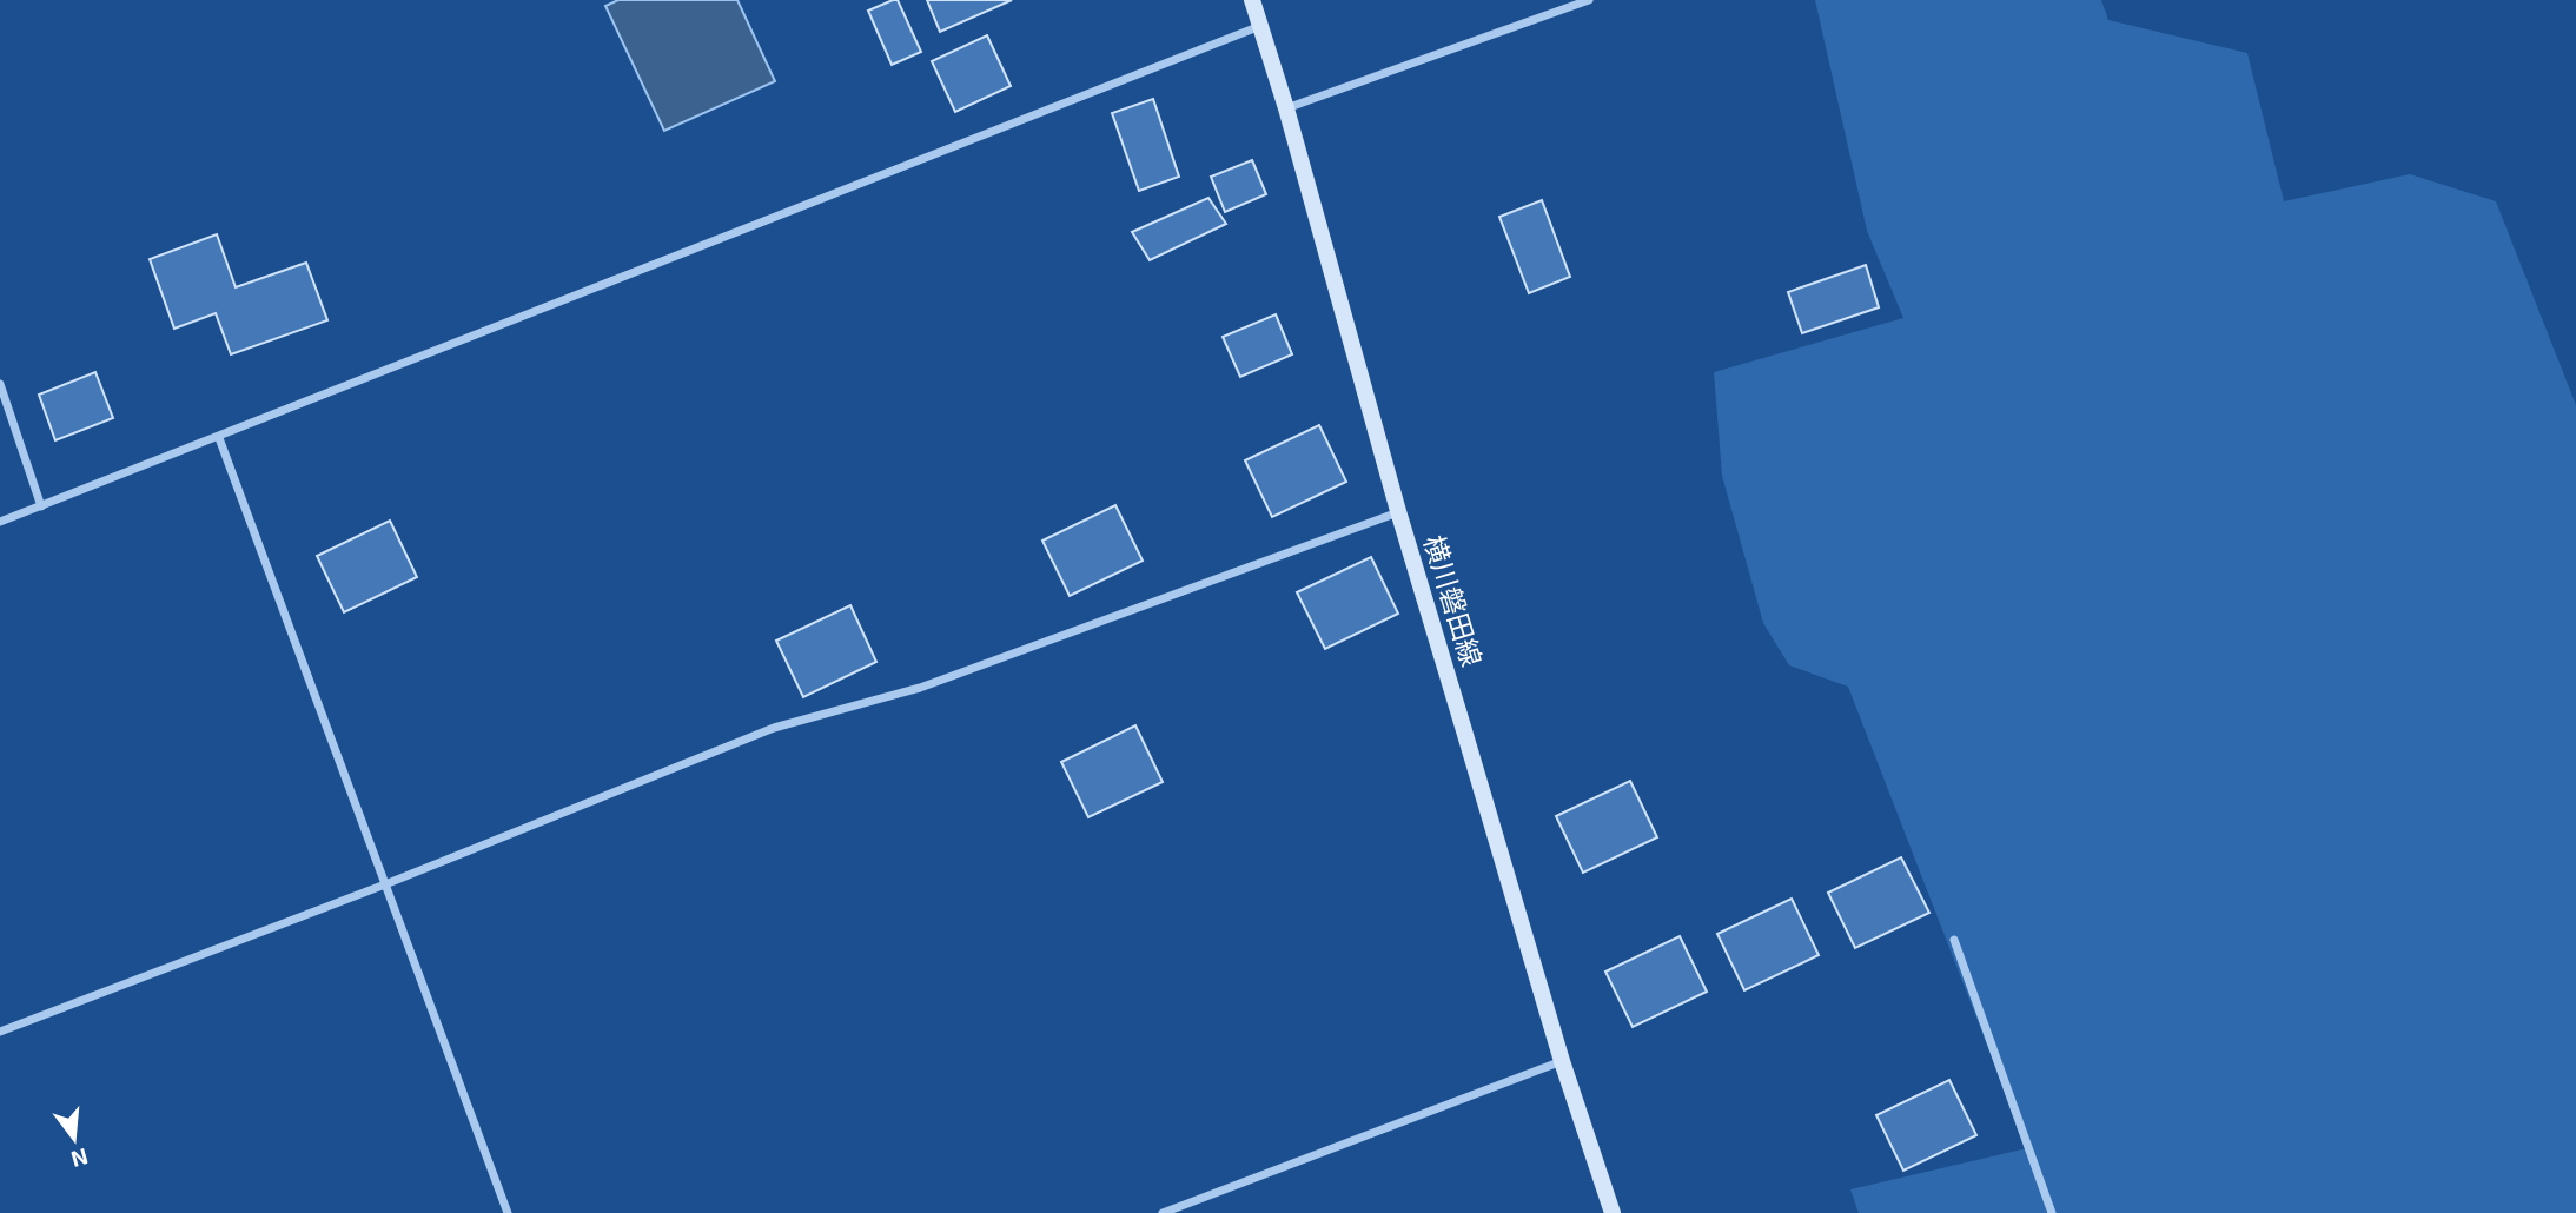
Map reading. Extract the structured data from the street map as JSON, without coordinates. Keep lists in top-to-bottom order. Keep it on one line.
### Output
{"streets":{"main road":["横川磐田線"]},"north":"bottom"}
